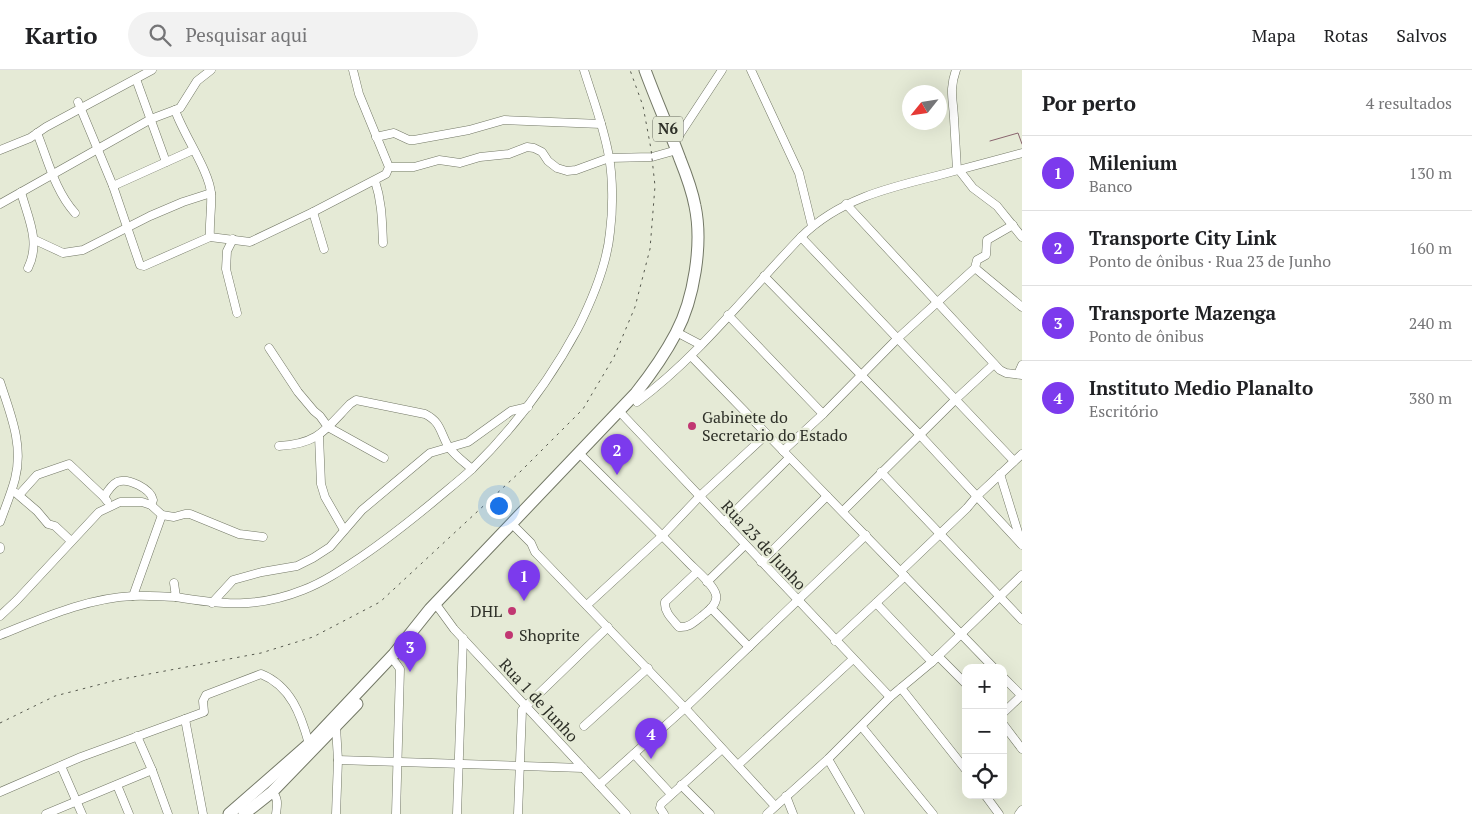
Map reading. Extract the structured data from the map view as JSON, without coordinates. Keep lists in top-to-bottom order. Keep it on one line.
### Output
{"streets":{"highway":["N6"],"street":["Rua 23 de Junho","Rua 1 de Junho"]},"crossings":[["N6","Rua 23 de Junho"],["N6","Rua 1 de Junho"]],"places":["Gabinete do Secretario do Estado","DHL","Shoprite"],"north":"bottom left","page":{"header":"Kartio","search":"Pesquisar aqui","nav":["Mapa","Rotas","Salvos"],"heading":["Por perto","4 resultados"],"list":[{"mark":"1","name":"Milenium","note":"Banco","value":"130 m"},{"mark":"2","name":"Transporte City Link","note":"Ponto de ônibus · Rua 23 de Junho","value":"160 m"},{"mark":"3","name":"Transporte Mazenga","note":"Ponto de ônibus","value":"240 m"},{"mark":"4","name":"Instituto Medio Planalto","note":"Escritório","value":"380 m"}],"pins":["2","1","3","4"],"map_buttons":["+","−"]}}
